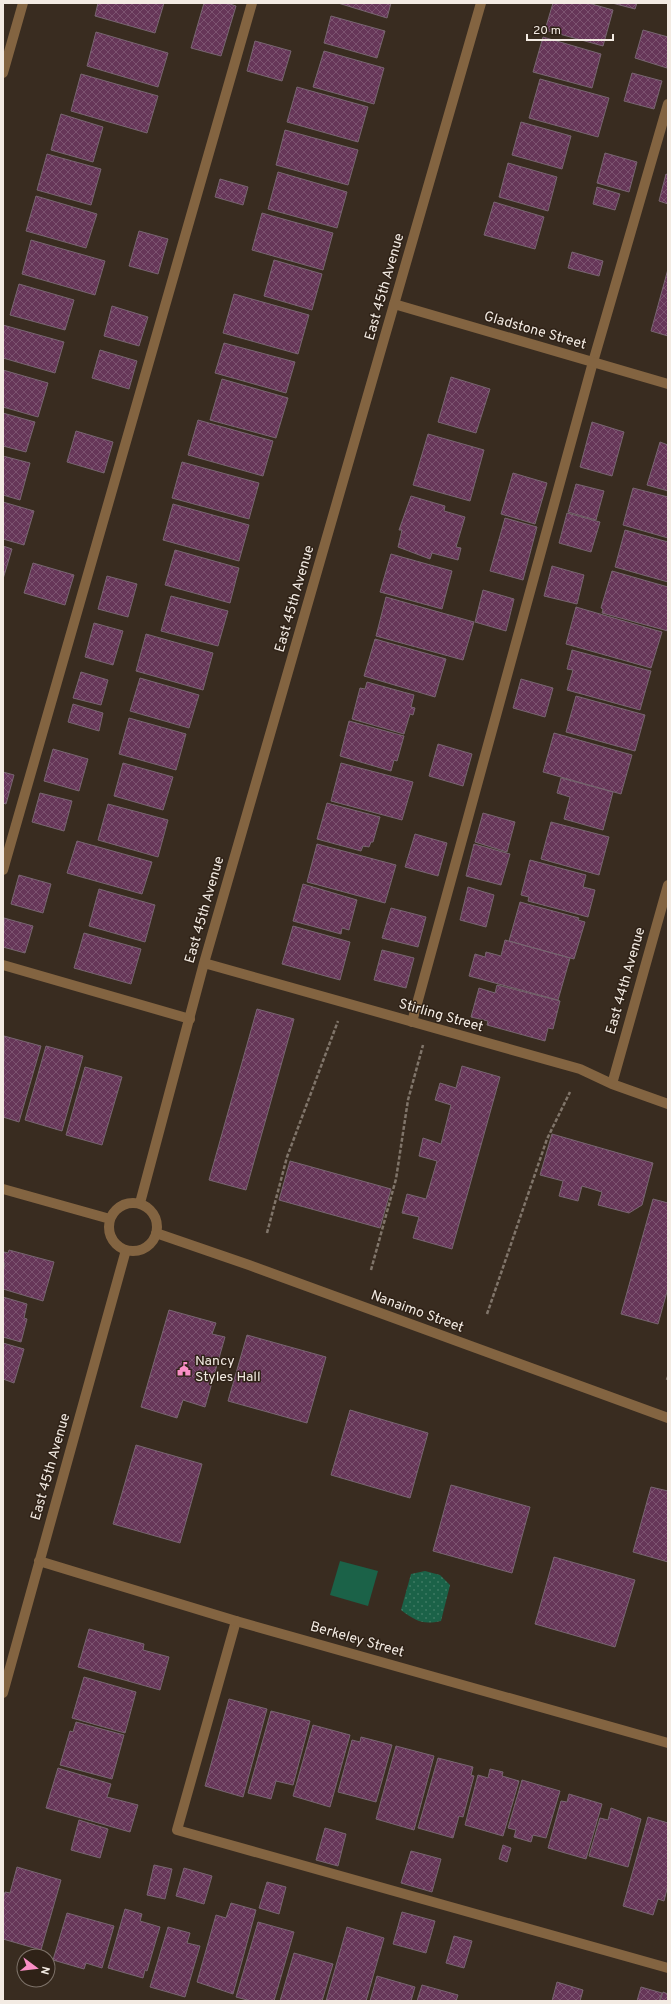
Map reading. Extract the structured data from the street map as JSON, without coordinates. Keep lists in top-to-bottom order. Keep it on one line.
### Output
{"streets":{"street":["East 45th Avenue","Gladstone Street","East 44th Avenue","Stirling Street","Nanaimo Street","Berkeley Street"]},"crossings":[["East 45th Avenue","Gladstone Street"],["East 45th Avenue","Stirling Street"],["East 45th Avenue","Nanaimo Street"],["East 45th Avenue","Berkeley Street"],["East 44th Avenue","Stirling Street"]],"places":{"public building":["Nancy Styles Hall"]},"scale_bar":"20 m","north":"right"}
